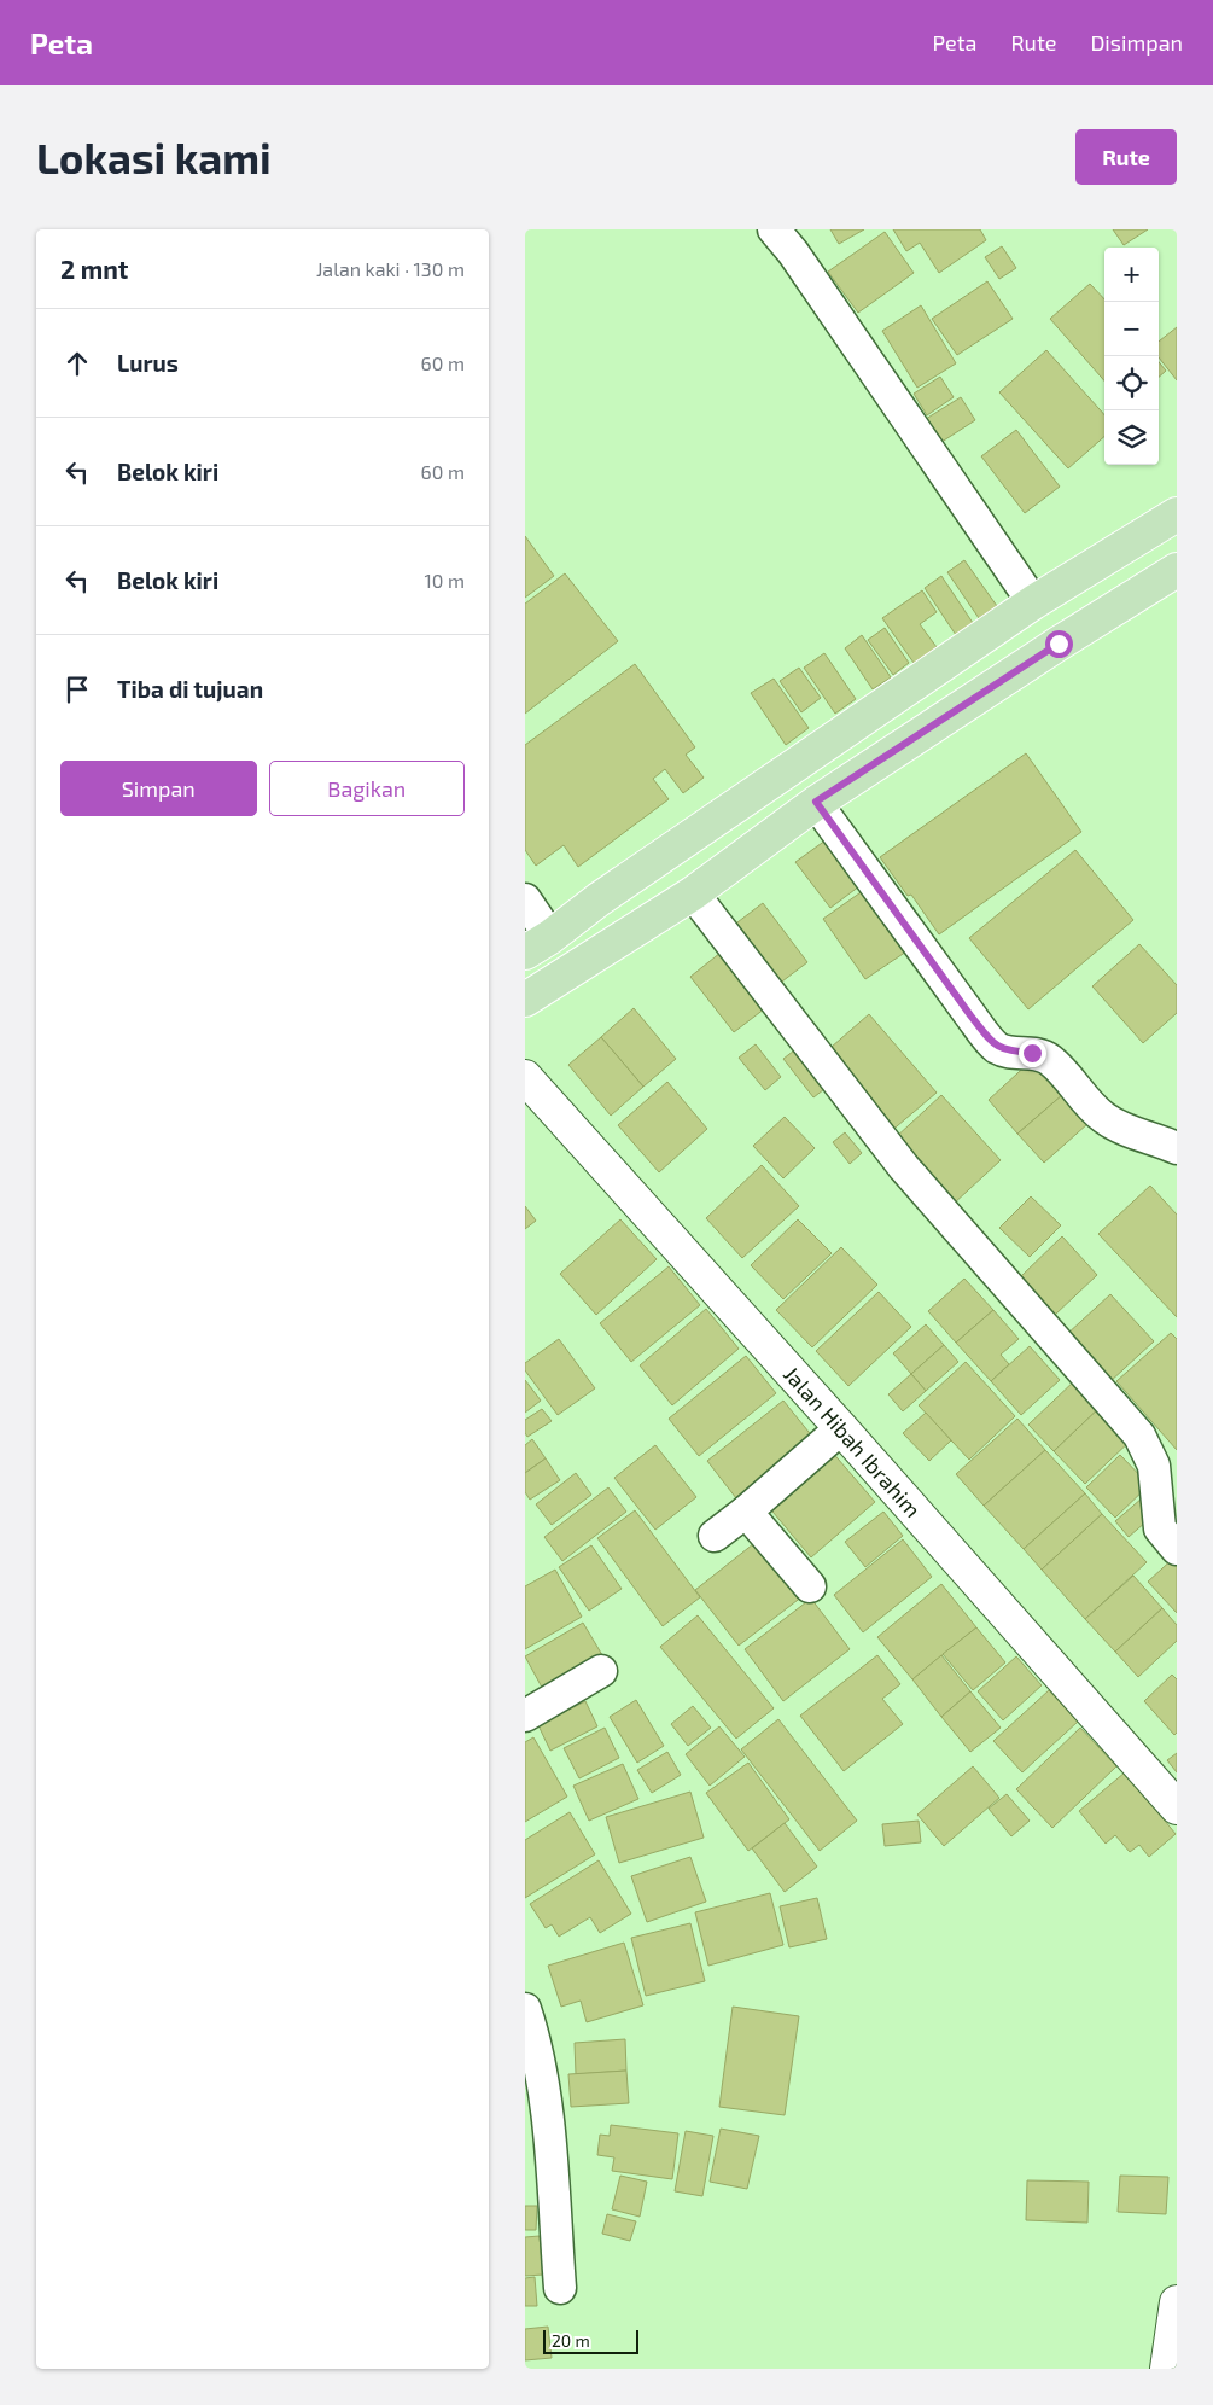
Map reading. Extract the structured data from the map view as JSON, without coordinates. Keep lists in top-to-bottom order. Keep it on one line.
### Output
{"streets":{"street":["Jalan Hibah Ibrahim"]},"scale_bar":"20 m","page":{"header":"Peta","nav":["Peta","Rute","Disimpan"],"buttons":["Rute",["Simpan","Bagikan"]],"title":"Lokasi kami","heading":["2 mnt","Jalan kaki · 130 m"],"map_buttons":["+","−"],"list":[["Lurus","60 m"],["Belok kiri","60 m"],["Belok kiri","10 m"],"Tiba di tujuan"],"scale":"20 m"}}
